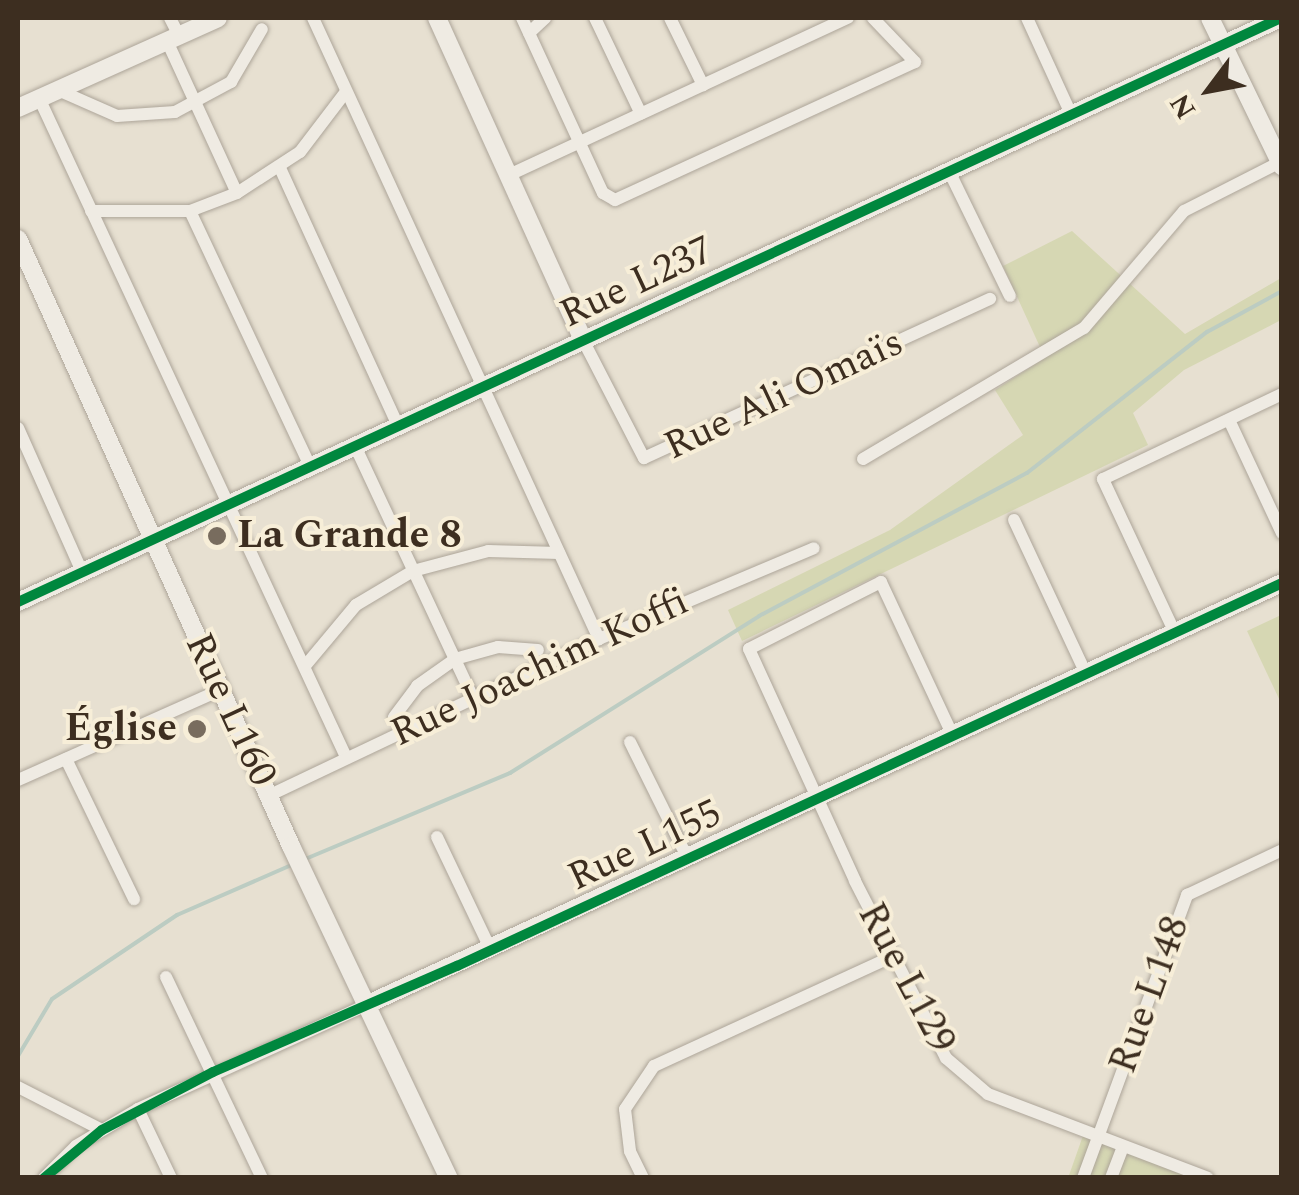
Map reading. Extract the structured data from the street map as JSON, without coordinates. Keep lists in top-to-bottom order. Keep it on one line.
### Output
{"streets":{"street":["Rue L237","Rue Ali Omaïs","Rue Joachim Koffi","Rue L160","Rue L155","Rue L129","Rue L148"]},"crossings":[["Rue L237","Rue Ali Omaïs"],["Rue L237","Rue L160"],["Rue Joachim Koffi","Rue L160"],["Rue L160","Rue L155"],["Rue L155","Rue L129"],["Rue L129","Rue L148"]],"places":["La Grande 8","Église"],"north":"bottom left"}
